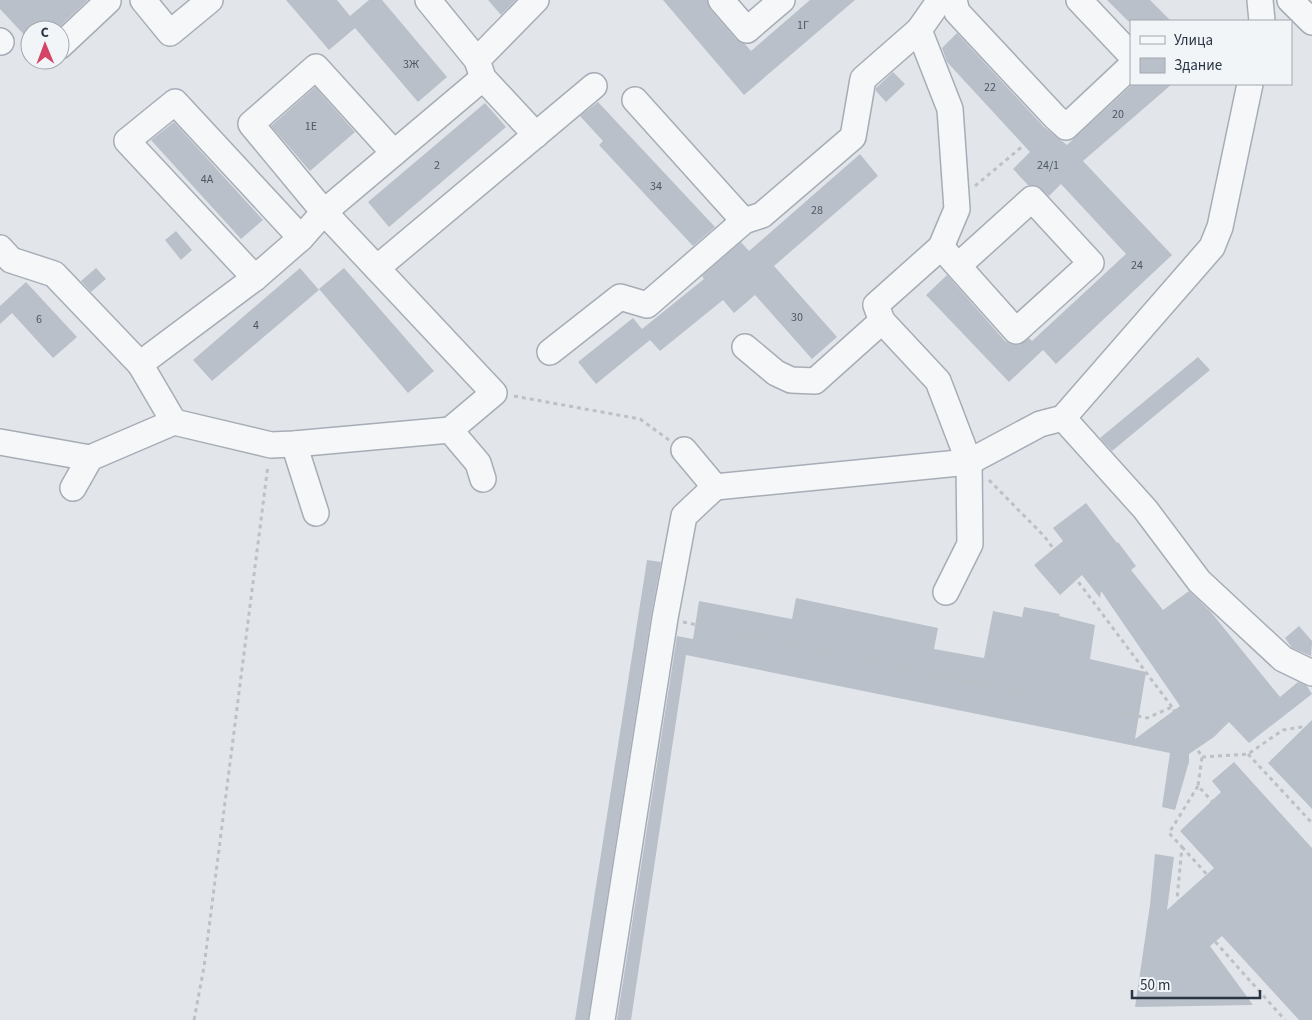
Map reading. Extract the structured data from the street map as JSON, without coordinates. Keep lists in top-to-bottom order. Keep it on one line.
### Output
{"house_numbers":["1Г","3Ж","22","20","1Е","2","24/1","4А","34","28","24","30","6","4"],"legend":["Улица","Здание"],"scale_bar":"50 m","north":"top"}
